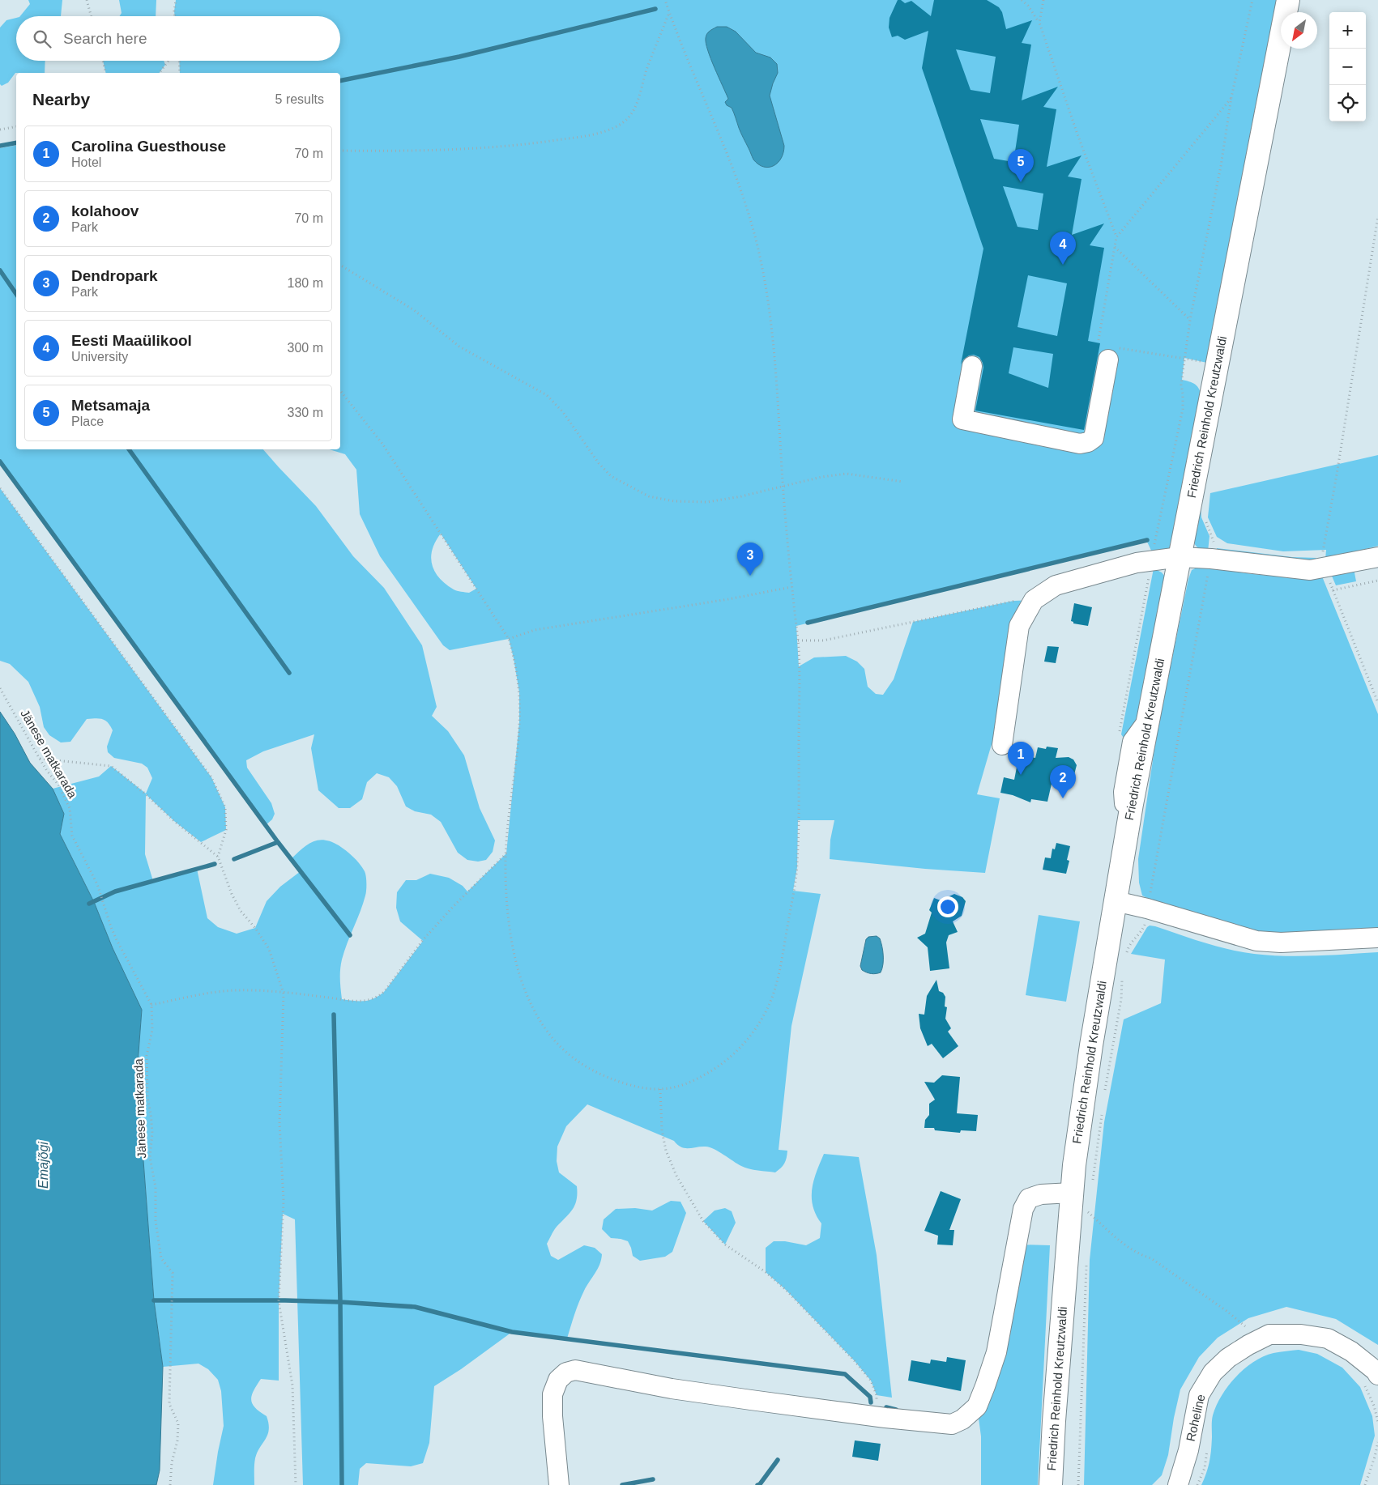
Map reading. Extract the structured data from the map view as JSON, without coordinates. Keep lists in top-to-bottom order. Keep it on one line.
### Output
{"streets":{"main road":["Friedrich Reinhold Kreutzwaldi"],"street":["Roheline"],"path":["Jänese matkarada"]},"water":["Emajõgi"],"north":"bottom left","page":{"map_buttons":["+","−"],"search":"Search here","heading":["Nearby","5 results"],"list":[{"mark":"1","name":"Carolina Guesthouse","note":"Hotel","value":"70 m"},{"mark":"2","name":"kolahoov","note":"Park","value":"70 m"},{"mark":"3","name":"Dendropark","note":"Park","value":"180 m"},{"mark":"4","name":"Eesti Maaülikool","note":"University","value":"300 m"},{"mark":"5","name":"Metsamaja","note":"Place","value":"330 m"}],"pins":["5","4","3","1","2"]}}
